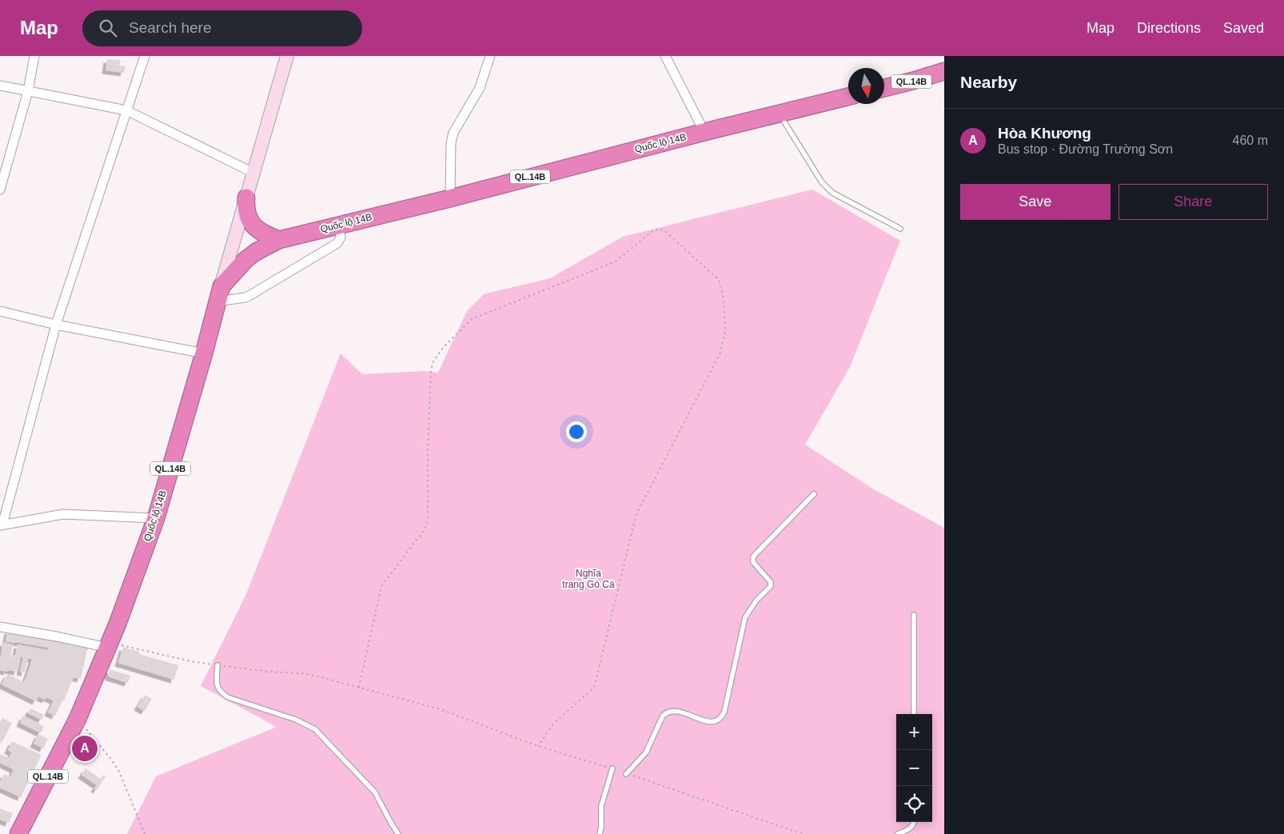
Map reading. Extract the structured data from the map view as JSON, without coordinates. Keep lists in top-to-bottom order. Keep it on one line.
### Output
{"streets":{"highway":["QL.14B","Quốc lộ 14B"]},"crossings":[["QL.14B","Quốc lộ 14B"]],"parks":["Nghĩa trang Gò Cà"],"north":"bottom","page":{"header":"Map","search":"Search here","nav":["Map","Directions","Saved"],"heading":"Nearby","list":[{"mark":"A","name":"Hòa Khương","note":"Bus stop · Đường Trường Sơn","value":"460 m"}],"buttons":["Save","Share"],"map_buttons":["+","−"],"pins":"A"}}
